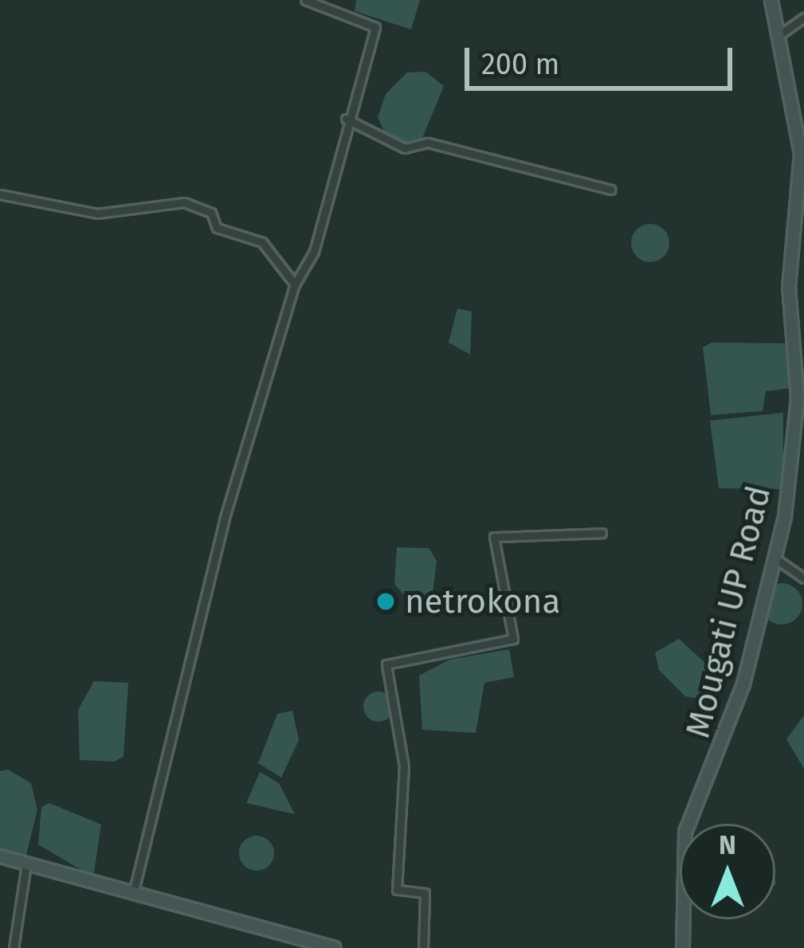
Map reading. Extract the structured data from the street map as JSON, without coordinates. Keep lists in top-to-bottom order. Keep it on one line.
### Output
{"streets":{"street":["Mougati UP Road"]},"places":["netrokona"],"scale_bar":"200 m","north":"top"}
